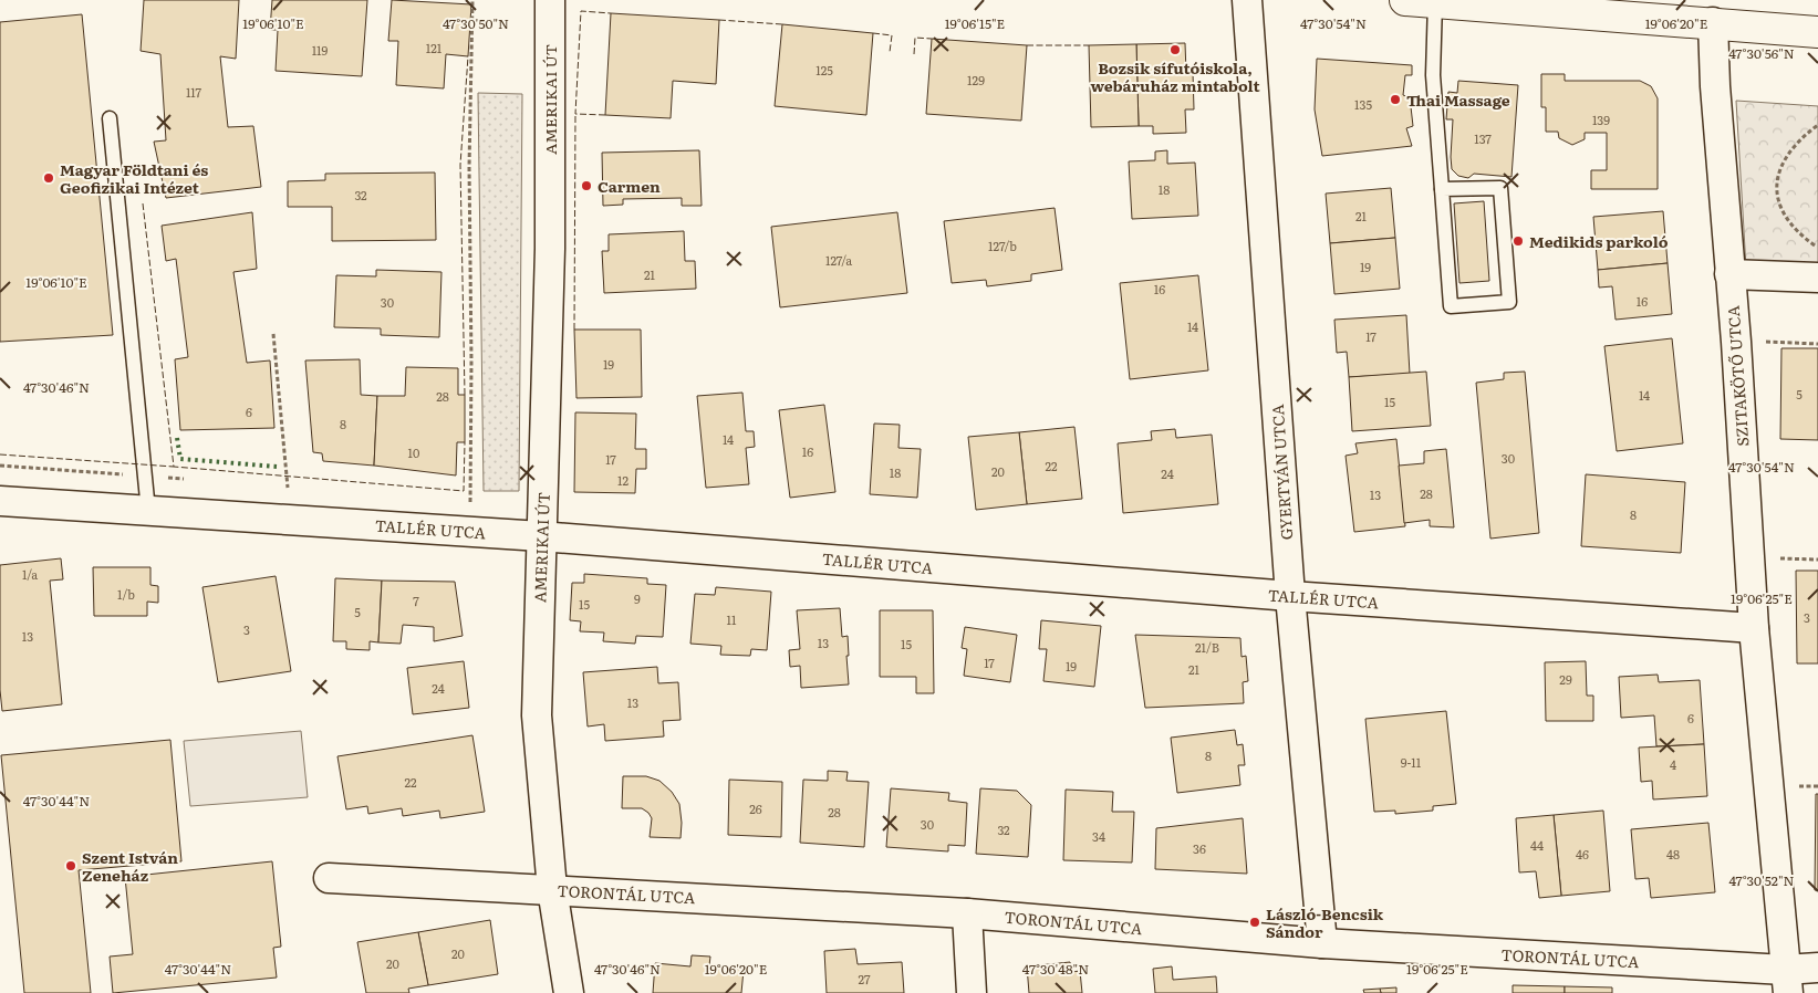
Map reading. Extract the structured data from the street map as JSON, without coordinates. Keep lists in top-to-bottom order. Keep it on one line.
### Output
{"streets":{"street":["AMERIKAI ÚT","SZITAKÖTŐ UTCA","GYERTYÁN UTCA","TALLÉR UTCA","TORONTÁL UTCA"]},"crossings":[["AMERIKAI ÚT","TALLÉR UTCA"],["AMERIKAI ÚT","TORONTÁL UTCA"],["SZITAKÖTŐ UTCA","TALLÉR UTCA"],["SZITAKÖTŐ UTCA","TORONTÁL UTCA"],["GYERTYÁN UTCA","TALLÉR UTCA"],["GYERTYÁN UTCA","TORONTÁL UTCA"]],"places":["Bozsik sífutóiskola, webáruház mintabolt","Thai Massage","Magyar Földtani és Geofizikai Intézet","Carmen","Medikids parkoló","Szent István Zeneház","László-Bencsik Sándor"],"house_numbers":["121","119","125","129","117","135","139","137","18","32","21","127/b","127/a","19","21","16","16","30","14","17","19","5","14","28","15","6","8","14","16","10","30","17","22","20","18","24","12","28","13","8","1/a","1/b","9","7","15","5","3","11","3","13","13","15","21/B","17","19","21","29","24","13","6","8","9-11","4","22","26","28","30","32","34","44","36","46","48","20","20","27"],"coordinates":["47°30'50\"N","47°30'54\"N","19°06'10\"E","19°06'15\"E","19°06'20\"E","47°30'56\"N","47°30'46\"N","19°06'25\"E","47°30'44\"N","47°30'52\"N","47°30'48\"N"]}
